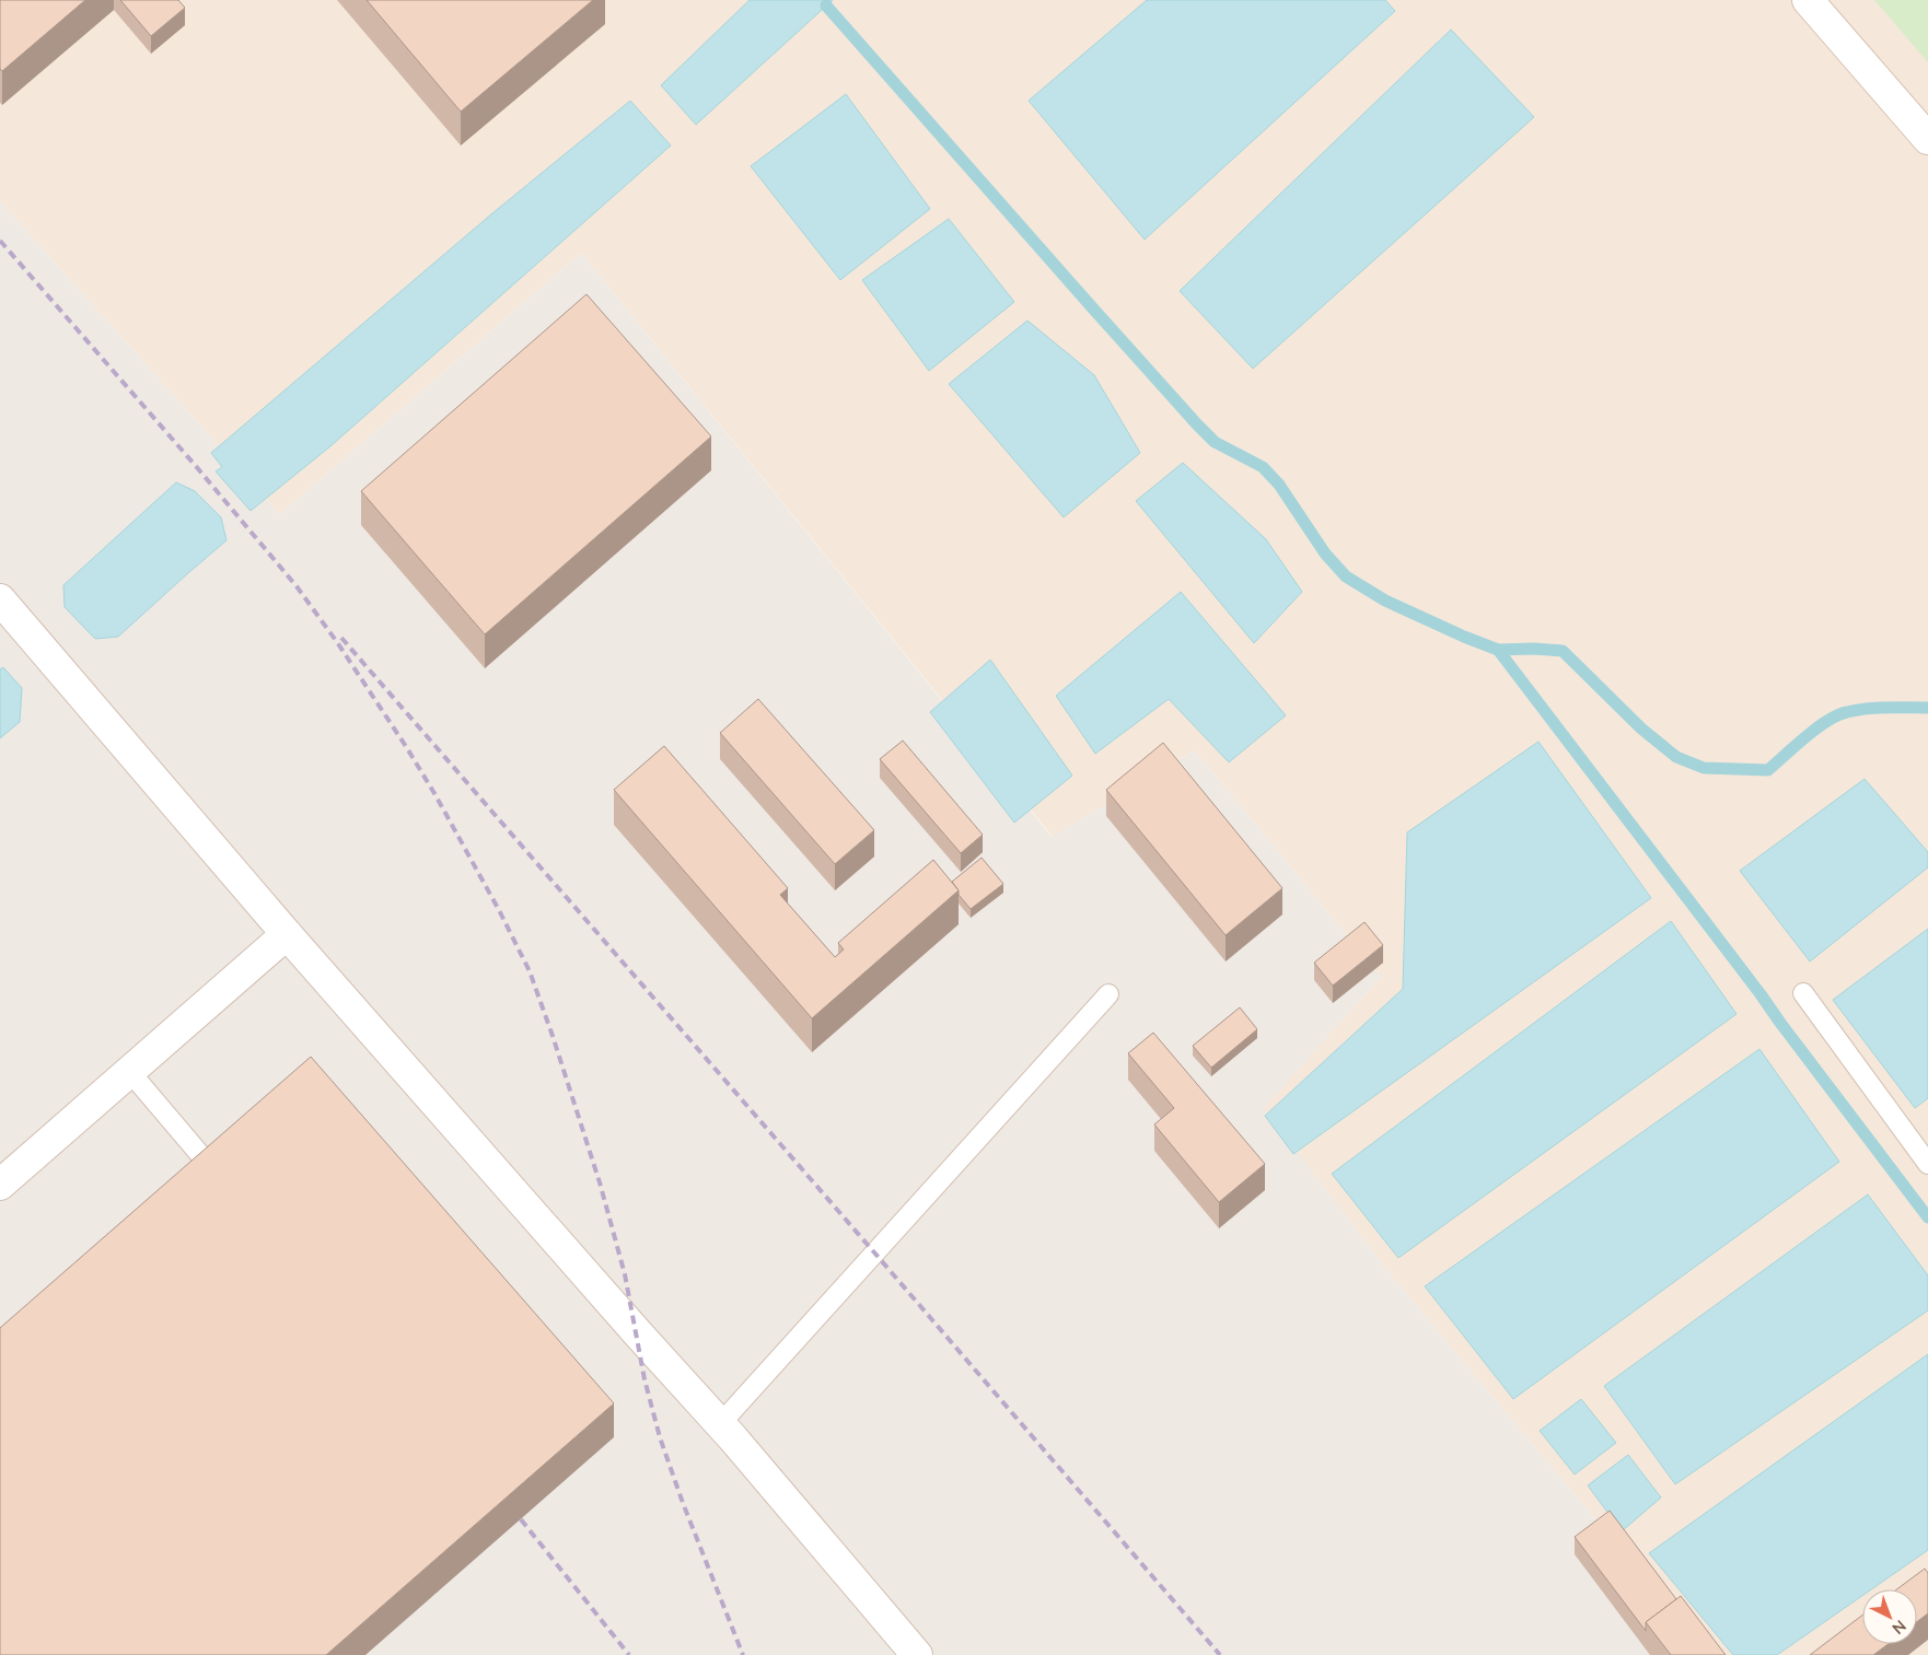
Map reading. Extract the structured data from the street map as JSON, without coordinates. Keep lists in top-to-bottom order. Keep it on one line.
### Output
{"north":"bottom right"}
